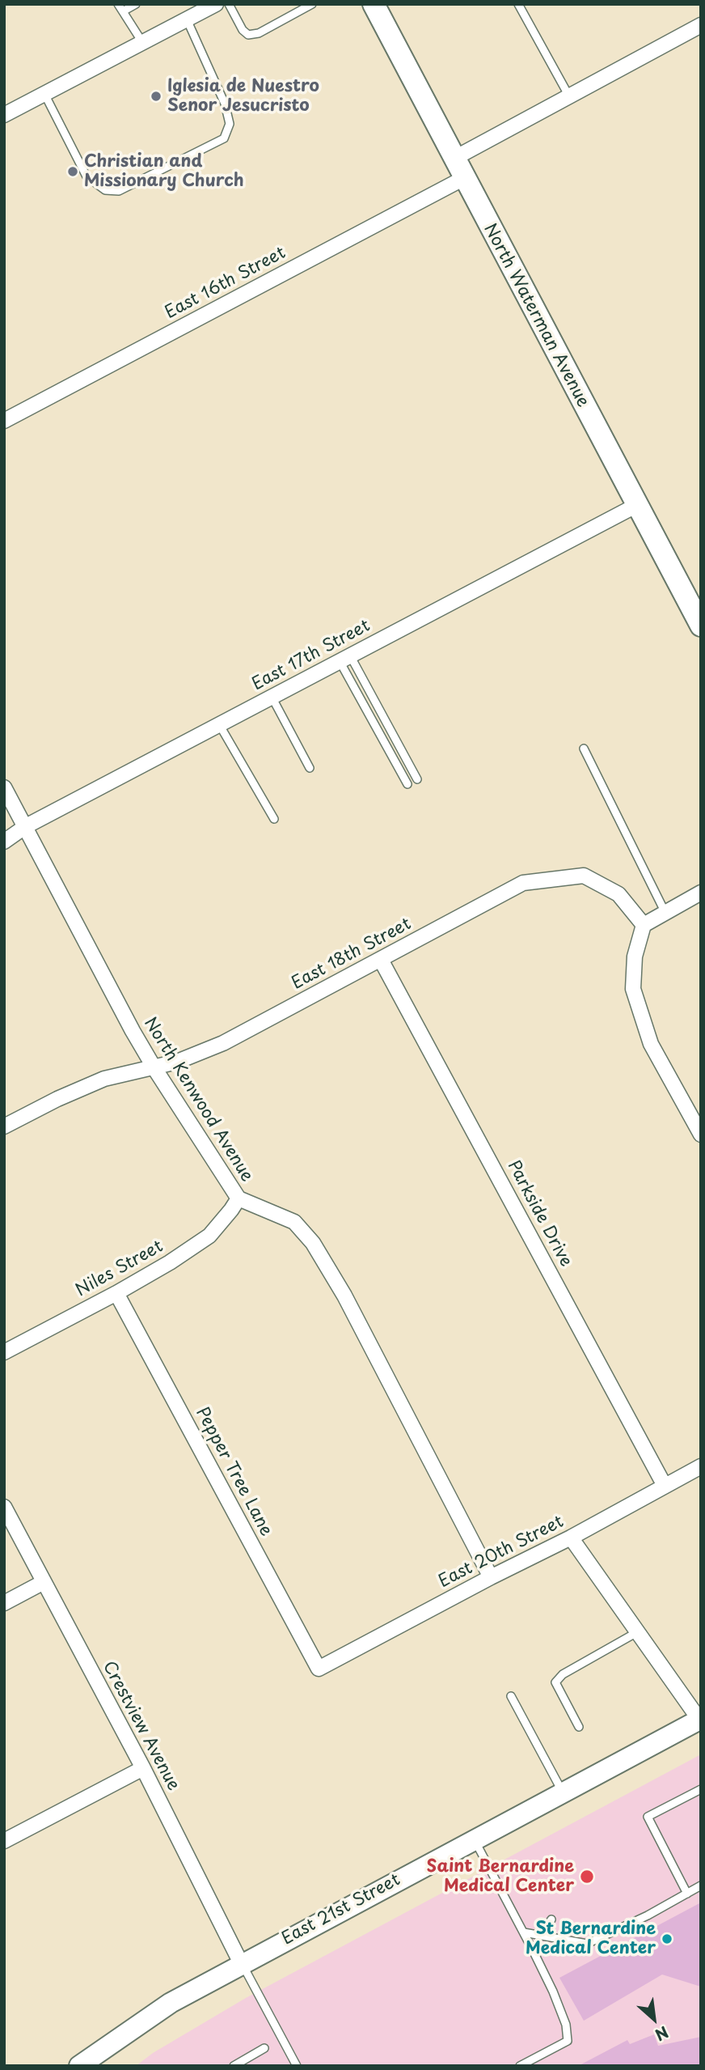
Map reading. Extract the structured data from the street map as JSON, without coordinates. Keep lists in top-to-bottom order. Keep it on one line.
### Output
{"streets":{"main road":["North Waterman Avenue"],"street":["East 16th Street","East 17th Street","East 18th Street","North Kenwood Avenue","Parkside Drive","Niles Street","Pepper Tree Lane","East 20th Street","Crestview Avenue","East 21st Street"]},"crossings":[["East 16th Street","North Waterman Avenue"],["North Waterman Avenue","East 17th Street"],["East 17th Street","North Kenwood Avenue"],["East 18th Street","North Kenwood Avenue"],["East 18th Street","Parkside Drive"],["North Kenwood Avenue","Niles Street"],["North Kenwood Avenue","East 20th Street"],["Parkside Drive","East 20th Street"],["Niles Street","Pepper Tree Lane"],["Pepper Tree Lane","East 20th Street"],["Crestview Avenue","East 21st Street"]],"places":["Iglesia de Nuestro Senor Jesucristo","Christian and Missionary Church","Saint Bernardine Medical Center","St Bernardine Medical Center"],"north":"bottom right"}
